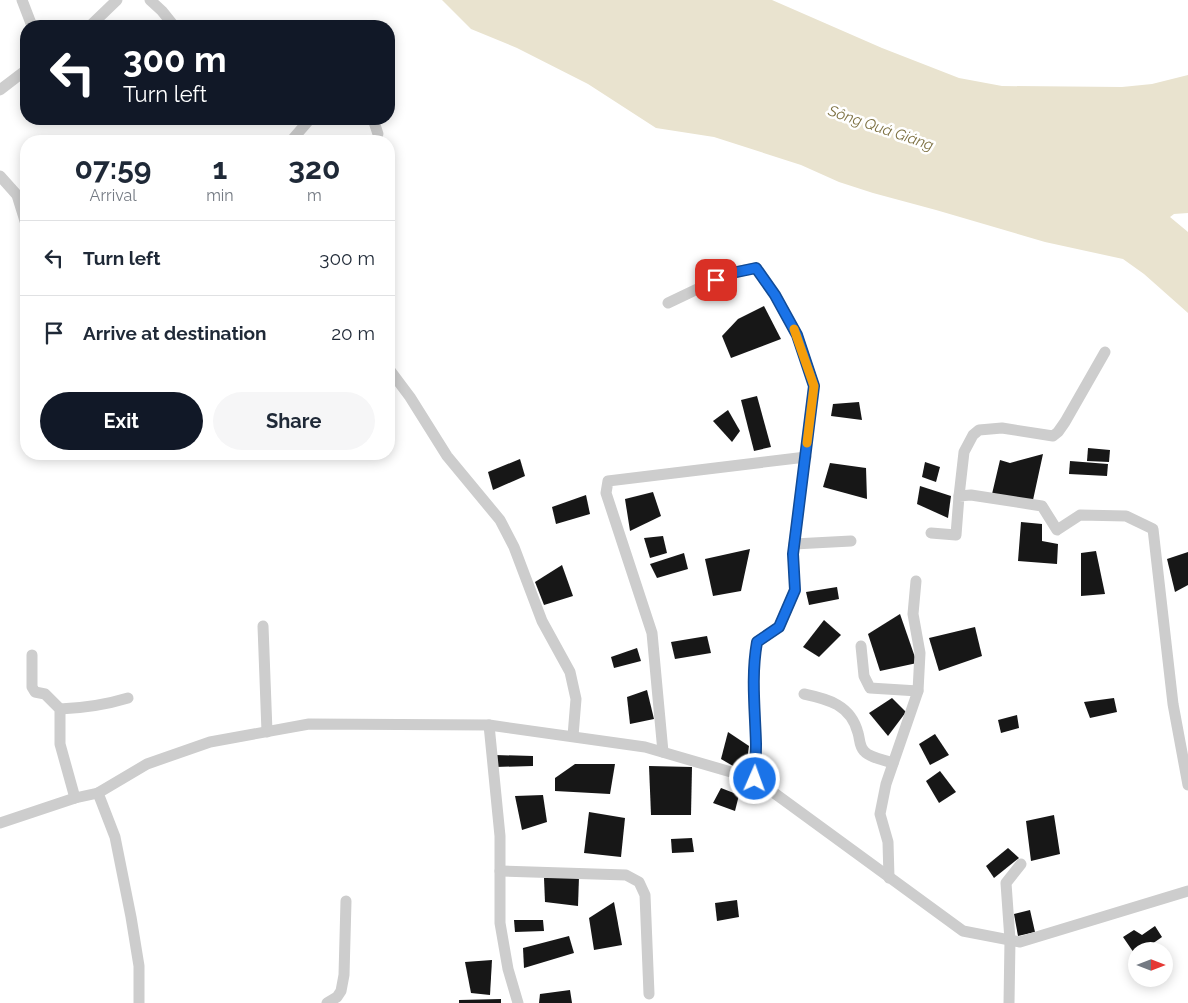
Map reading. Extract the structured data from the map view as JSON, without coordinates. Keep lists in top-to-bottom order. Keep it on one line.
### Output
{"water":["Sông Quá Giáng"],"north":"right","page":{"turn":["300 m","Turn left"],"eta":["07:59","Arrival","1","min","320","m"],"list":[{"name":"Turn left","value":"300 m"},{"name":"Arrive at destination","value":"20 m"}],"buttons":["Exit","Share"]}}
